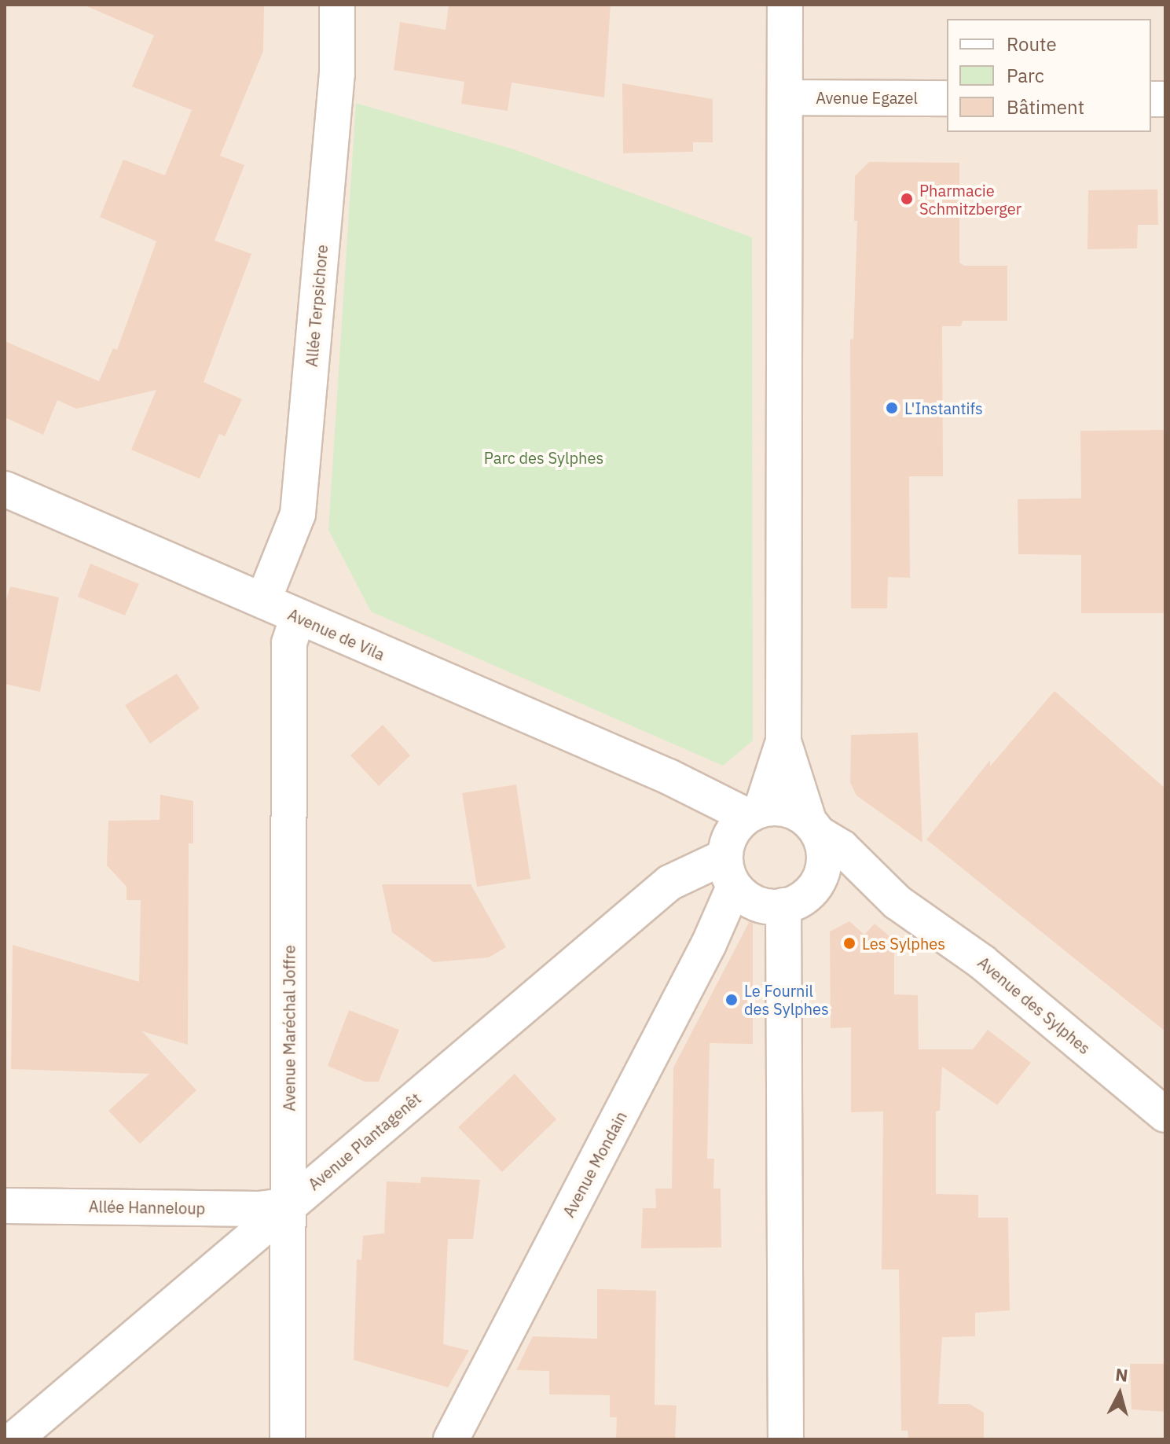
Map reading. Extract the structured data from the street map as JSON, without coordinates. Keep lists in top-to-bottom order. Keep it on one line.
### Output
{"streets":{"street":["Avenue Egazel","Allée Terpsichore","Avenue de Vila","Avenue des Sylphes","Avenue Maréchal Joffre","Avenue Plantagenêt","Avenue Mondain","Allée Hanneloup"]},"crossings":[["Allée Terpsichore","Avenue de Vila"],["Avenue de Vila","Avenue des Sylphes"],["Avenue de Vila","Avenue Maréchal Joffre"],["Avenue de Vila","Avenue Plantagenêt"],["Avenue de Vila","Avenue Mondain"],["Avenue des Sylphes","Avenue Plantagenêt"],["Avenue des Sylphes","Avenue Mondain"],["Avenue Maréchal Joffre","Avenue Plantagenêt"],["Avenue Maréchal Joffre","Allée Hanneloup"],["Avenue Plantagenêt","Avenue Mondain"],["Avenue Plantagenêt","Allée Hanneloup"]],"parks":["Parc des Sylphes"],"places":["Pharmacie Schmitzberger","L'Instantifs","Les Sylphes","Le Fournil des Sylphes"],"legend":["Route","Parc","Bâtiment"],"north":"top"}
